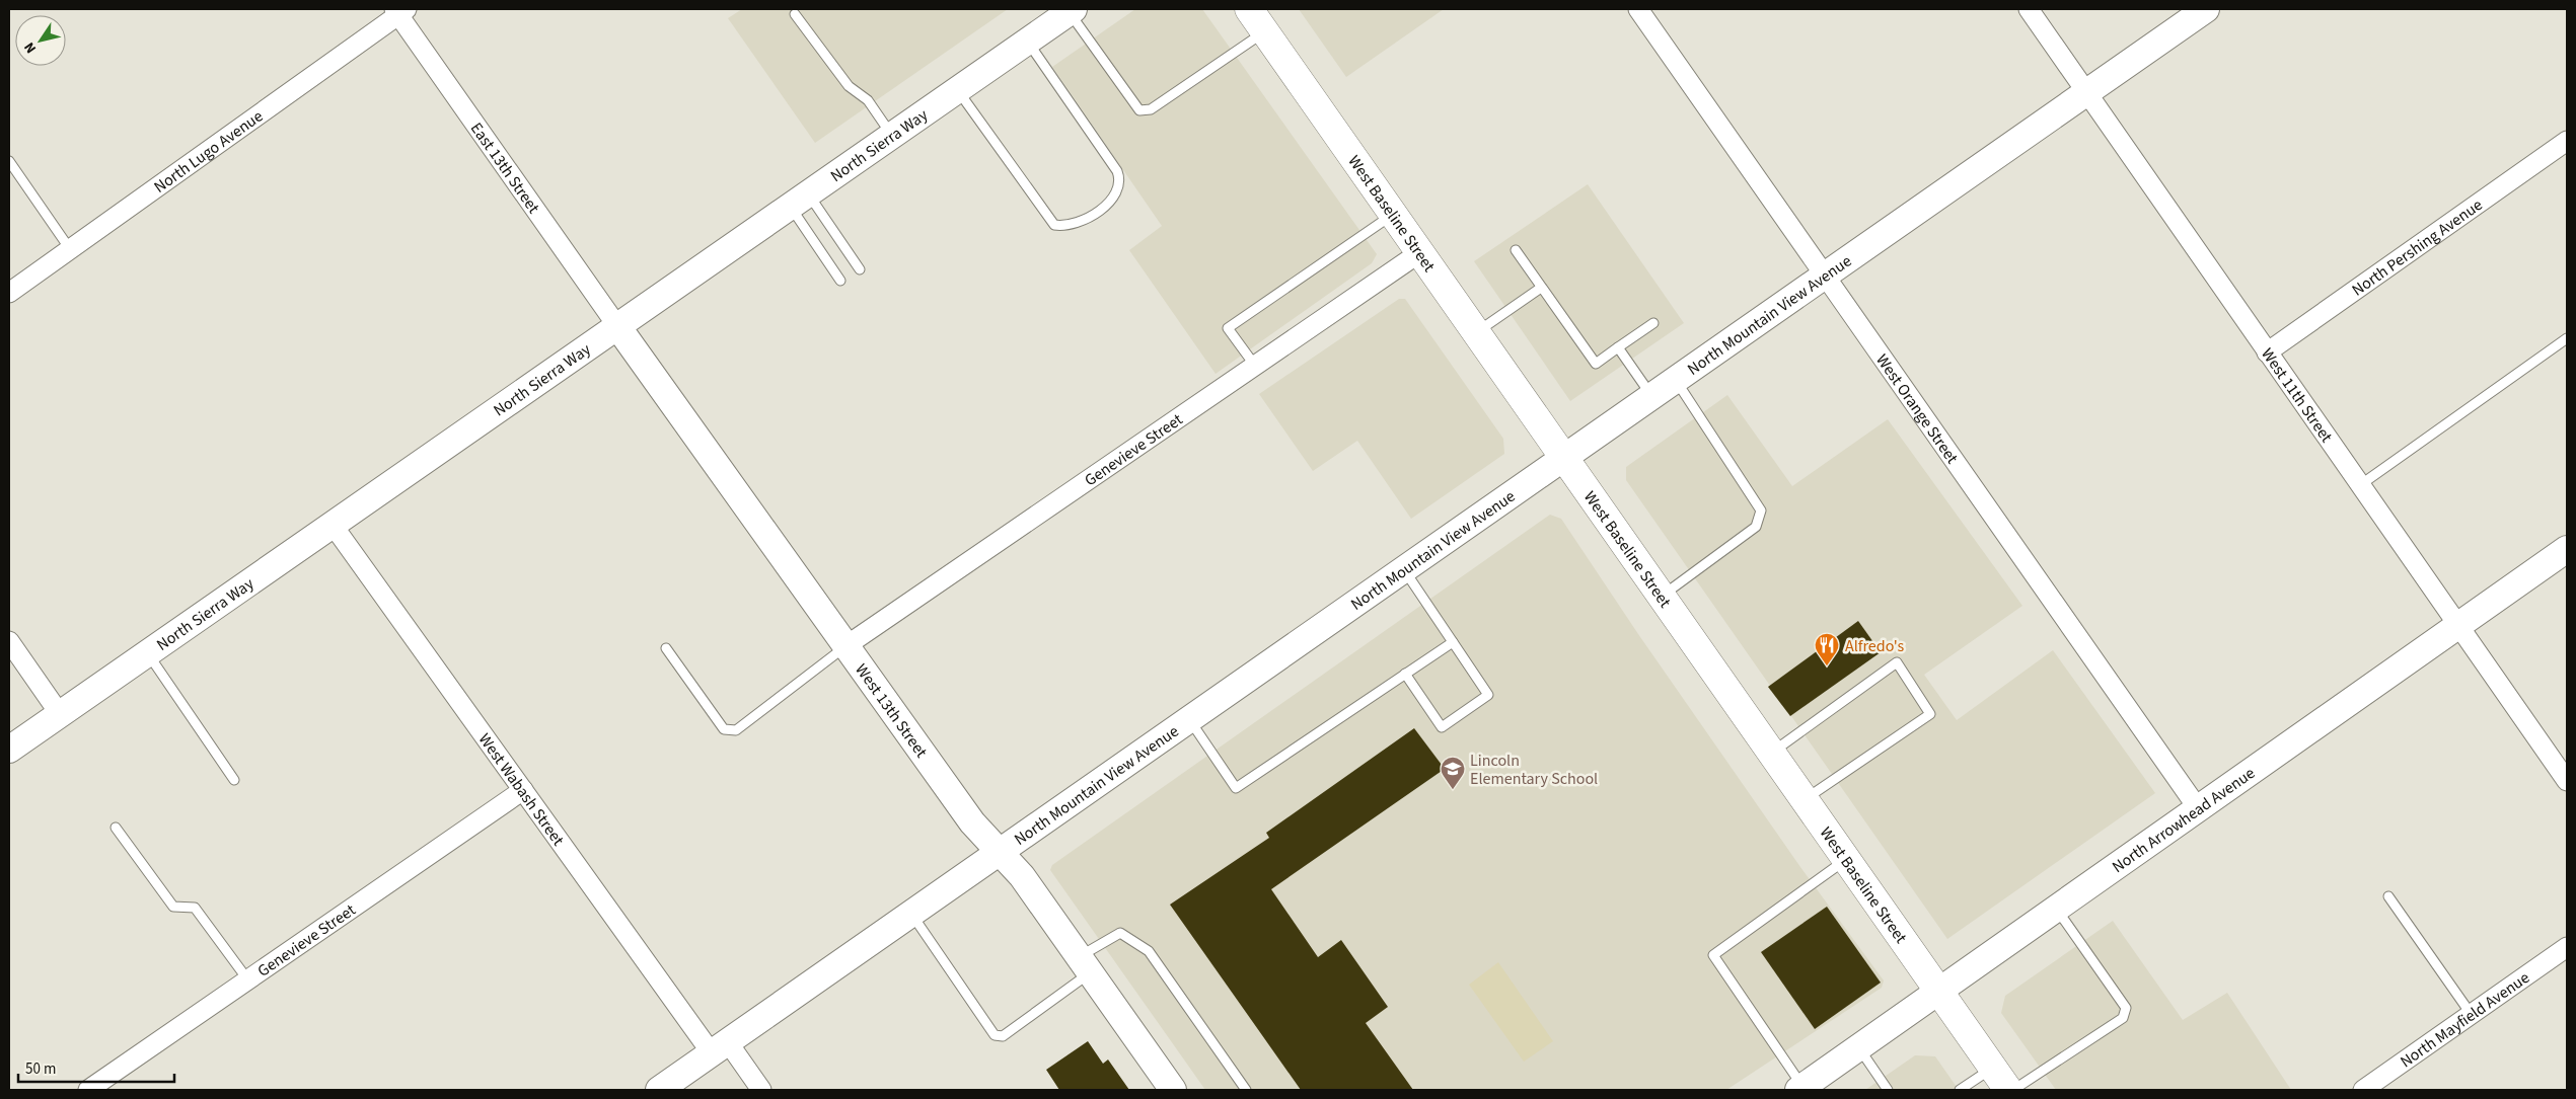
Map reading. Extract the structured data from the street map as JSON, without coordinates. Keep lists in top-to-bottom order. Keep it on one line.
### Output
{"streets":{"main road":["West Baseline Street"],"street":["North Sierra Way","North Lugo Avenue","East 13th Street","North Pershing Avenue","North Mountain View Avenue","West 11th Street","West Orange Street","Genevieve Street","West 13th Street","West Wabash Street","North Arrowhead Avenue","North Mayfield Avenue"]},"crossings":[["North Sierra Way","East 13th Street"],["North Sierra Way","West 13th Street"],["North Sierra Way","West Wabash Street"],["North Lugo Avenue","East 13th Street"],["East 13th Street","West 13th Street"],["West Baseline Street","North Mountain View Avenue"],["West Baseline Street","Genevieve Street"],["West Baseline Street","North Arrowhead Avenue"],["North Pershing Avenue","West 11th Street"],["North Mountain View Avenue","West 11th Street"],["North Mountain View Avenue","West Orange Street"],["North Mountain View Avenue","West 13th Street"],["North Mountain View Avenue","West Wabash Street"],["West 11th Street","North Arrowhead Avenue"],["West Orange Street","North Arrowhead Avenue"],["Genevieve Street","West 13th Street"],["Genevieve Street","West Wabash Street"]],"places":{"restaurant":["Alfredo's"],"school or university":["Lincoln Elementary School"]},"scale_bar":"50 m","north":"bottom left"}
